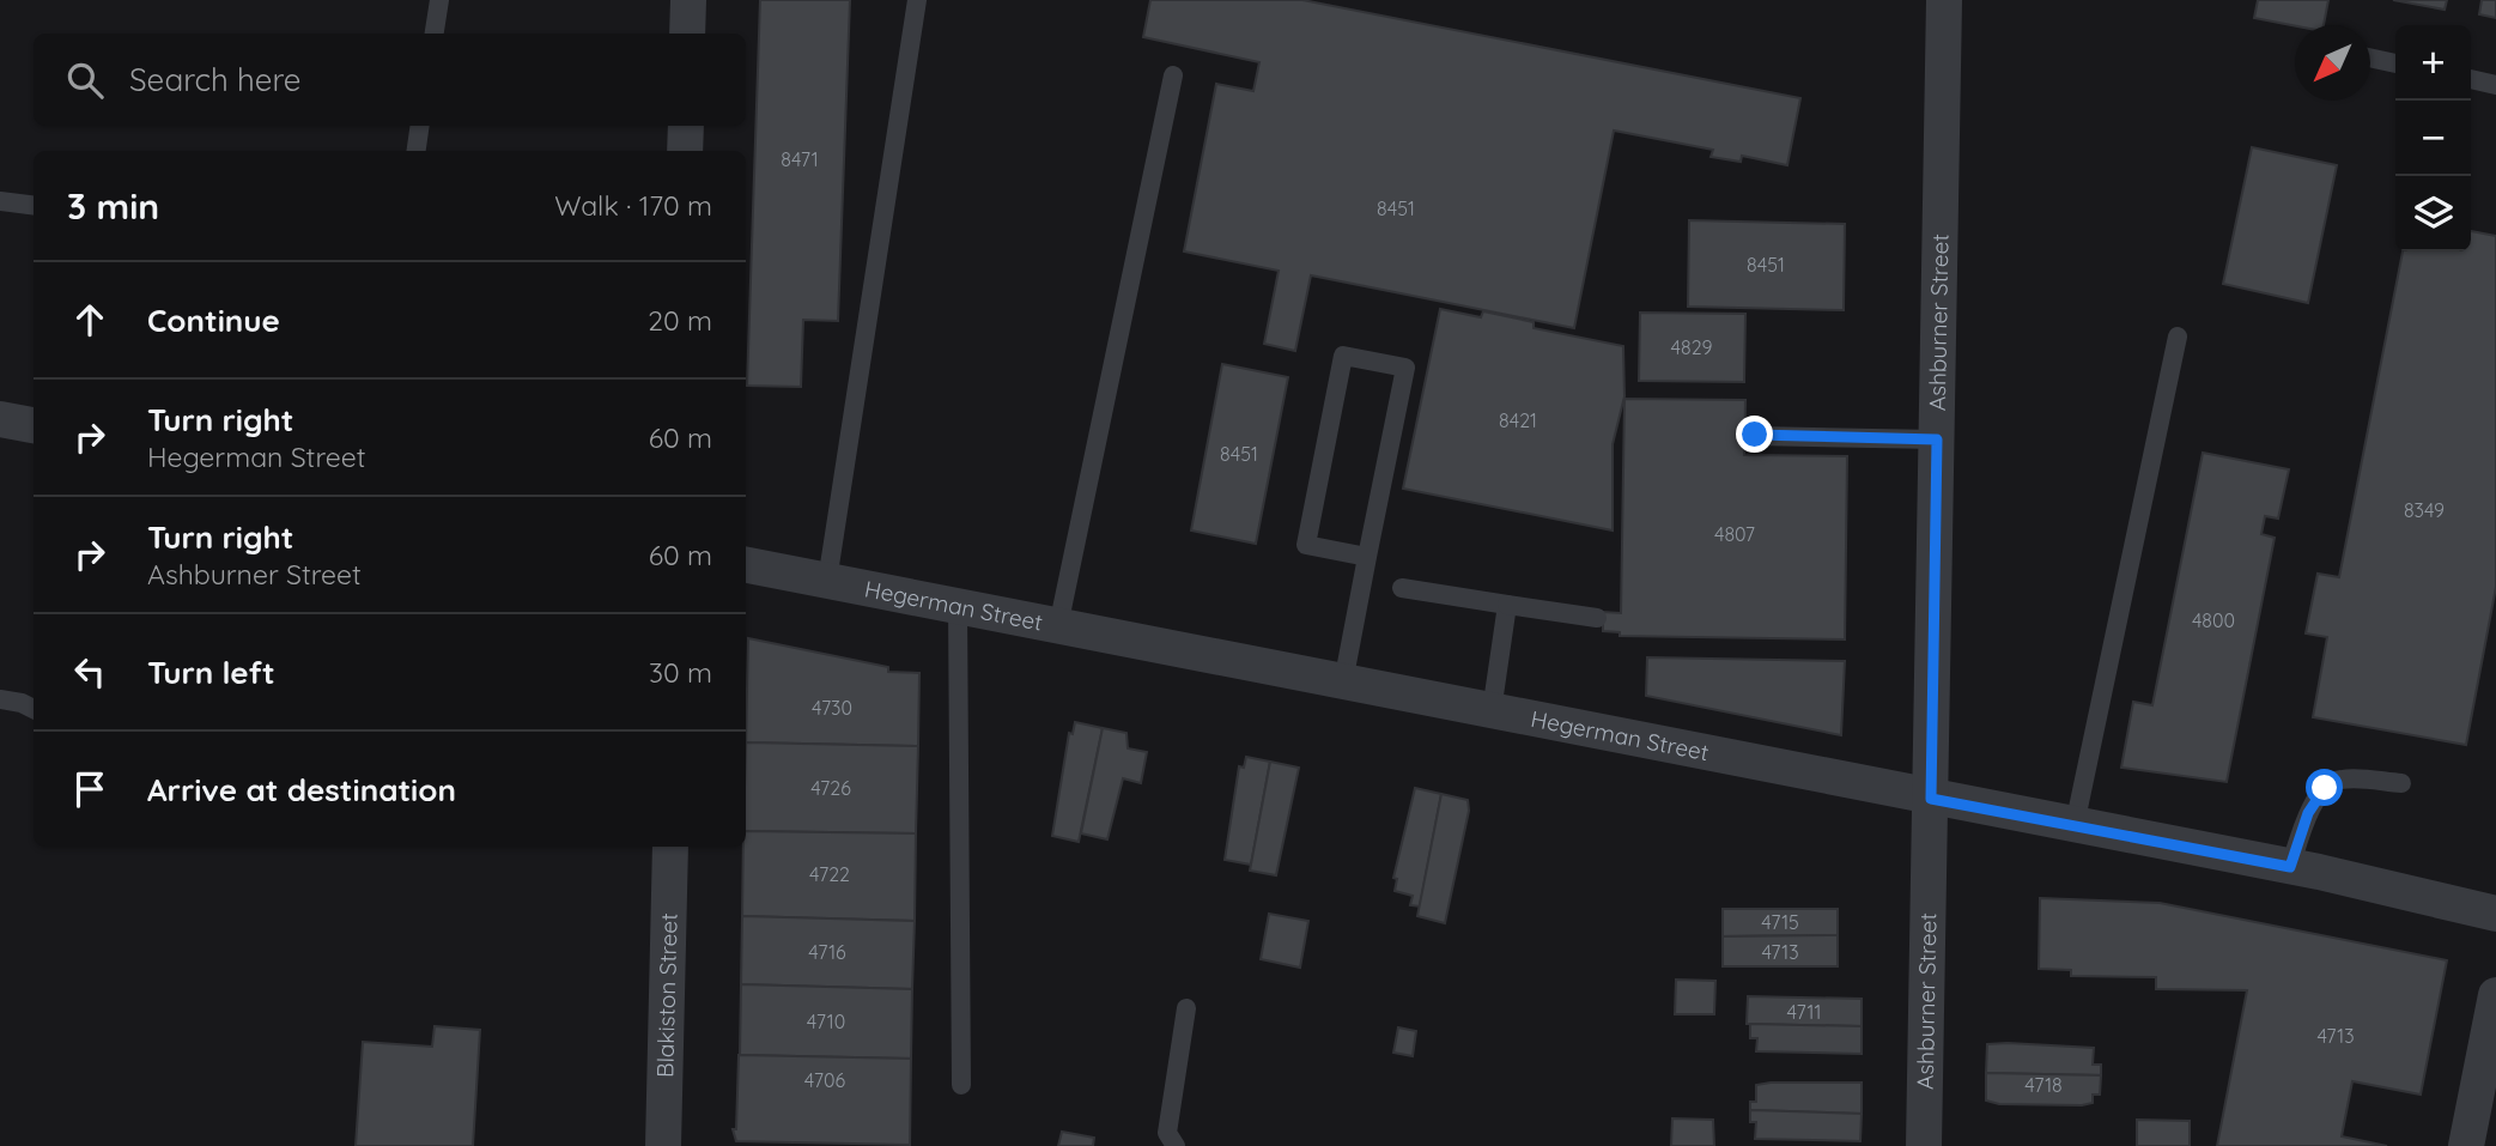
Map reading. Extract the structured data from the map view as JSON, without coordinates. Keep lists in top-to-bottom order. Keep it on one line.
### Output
{"streets":{"street":["Ashburner Street","Hegerman Street","Blakiston Street"]},"crossings":[["Ashburner Street","Hegerman Street"]],"house_numbers":["8471","8451","8451","4829","8421","8451","8349","4807","4800","4730","4726","4722","4715","4716","4713","4711","4710","4713","4706","4718"],"north":"bottom left","page":{"map_buttons":["+","−"],"search":"Search here","heading":["3 min","Walk · 170 m"],"list":[["Continue","20 m"],["Turn right","Hegerman Street","60 m"],["Turn right","Ashburner Street","60 m"],["Turn left","30 m"],"Arrive at destination"]}}
